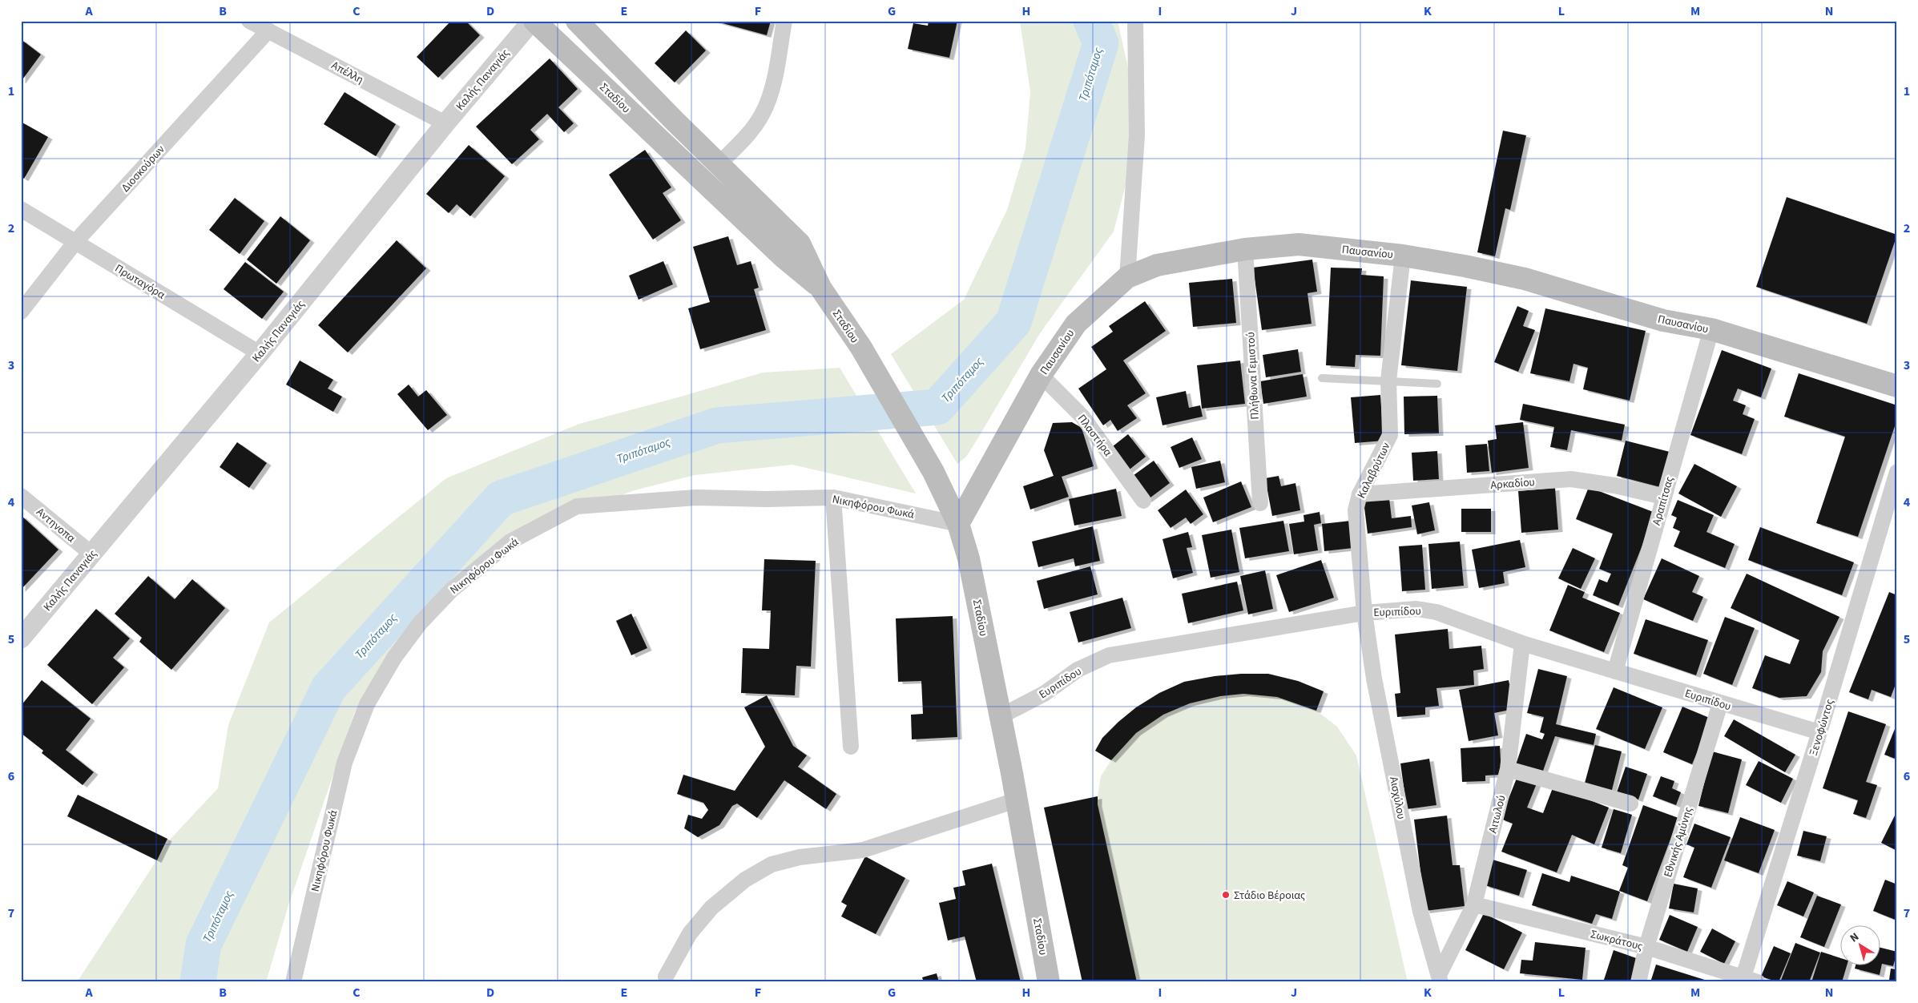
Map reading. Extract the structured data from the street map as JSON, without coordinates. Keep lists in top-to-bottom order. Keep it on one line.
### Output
{"streets":{"main road":["Σταδίου","Παυσανίου"],"street":["Απέλλη","Καλής Παναγιάς","Διοσκούρων","Πρωταγόρα","Πλήθωνα Γεμιστού","Πλαστήρα","Καλαβρύτων","Αρκαδίου","Αραπίτσας","Νικηφόρου Φωκά","Αντηνοπα","Ευριπίδου","Ξενοφώντος","Αισχύλου","Αιτωλού","Εθνικής Αμύνης","Σωκράτους"]},"crossings":[["Απέλλη","Καλής Παναγιάς"],["Απέλλη","Διοσκούρων"],["Καλής Παναγιάς","Σταδίου"],["Καλής Παναγιάς","Πρωταγόρα"],["Καλής Παναγιάς","Αντηνοπα"],["Σταδίου","Παυσανίου"],["Σταδίου","Νικηφόρου Φωκά"],["Σταδίου","Ευριπίδου"],["Διοσκούρων","Πρωταγόρα"],["Παυσανίου","Πλήθωνα Γεμιστού"],["Παυσανίου","Πλαστήρα"],["Παυσανίου","Καλαβρύτων"],["Παυσανίου","Αραπίτσας"],["Παυσανίου","Νικηφόρου Φωκά"],["Καλαβρύτων","Αρκαδίου"],["Καλαβρύτων","Ευριπίδου"],["Καλαβρύτων","Αισχύλου"],["Αρκαδίου","Αραπίτσας"],["Αραπίτσας","Ευριπίδου"],["Ευριπίδου","Ξενοφώντος"],["Ευριπίδου","Αισχύλου"],["Ευριπίδου","Αιτωλού"],["Ευριπίδου","Εθνικής Αμύνης"],["Ξενοφώντος","Σωκράτους"],["Αισχύλου","Αιτωλού"],["Αιτωλού","Σωκράτους"],["Εθνικής Αμύνης","Σωκράτους"]],"water":["Τριπόταμος"],"places":["Στάδιο Βέροιας"],"north":"top left","grid":{"columns":["A","B","C","D","E","F","G","H","I","J","K","L","M","N"],"rows":["1","2","3","4","5","6","7"]}}
